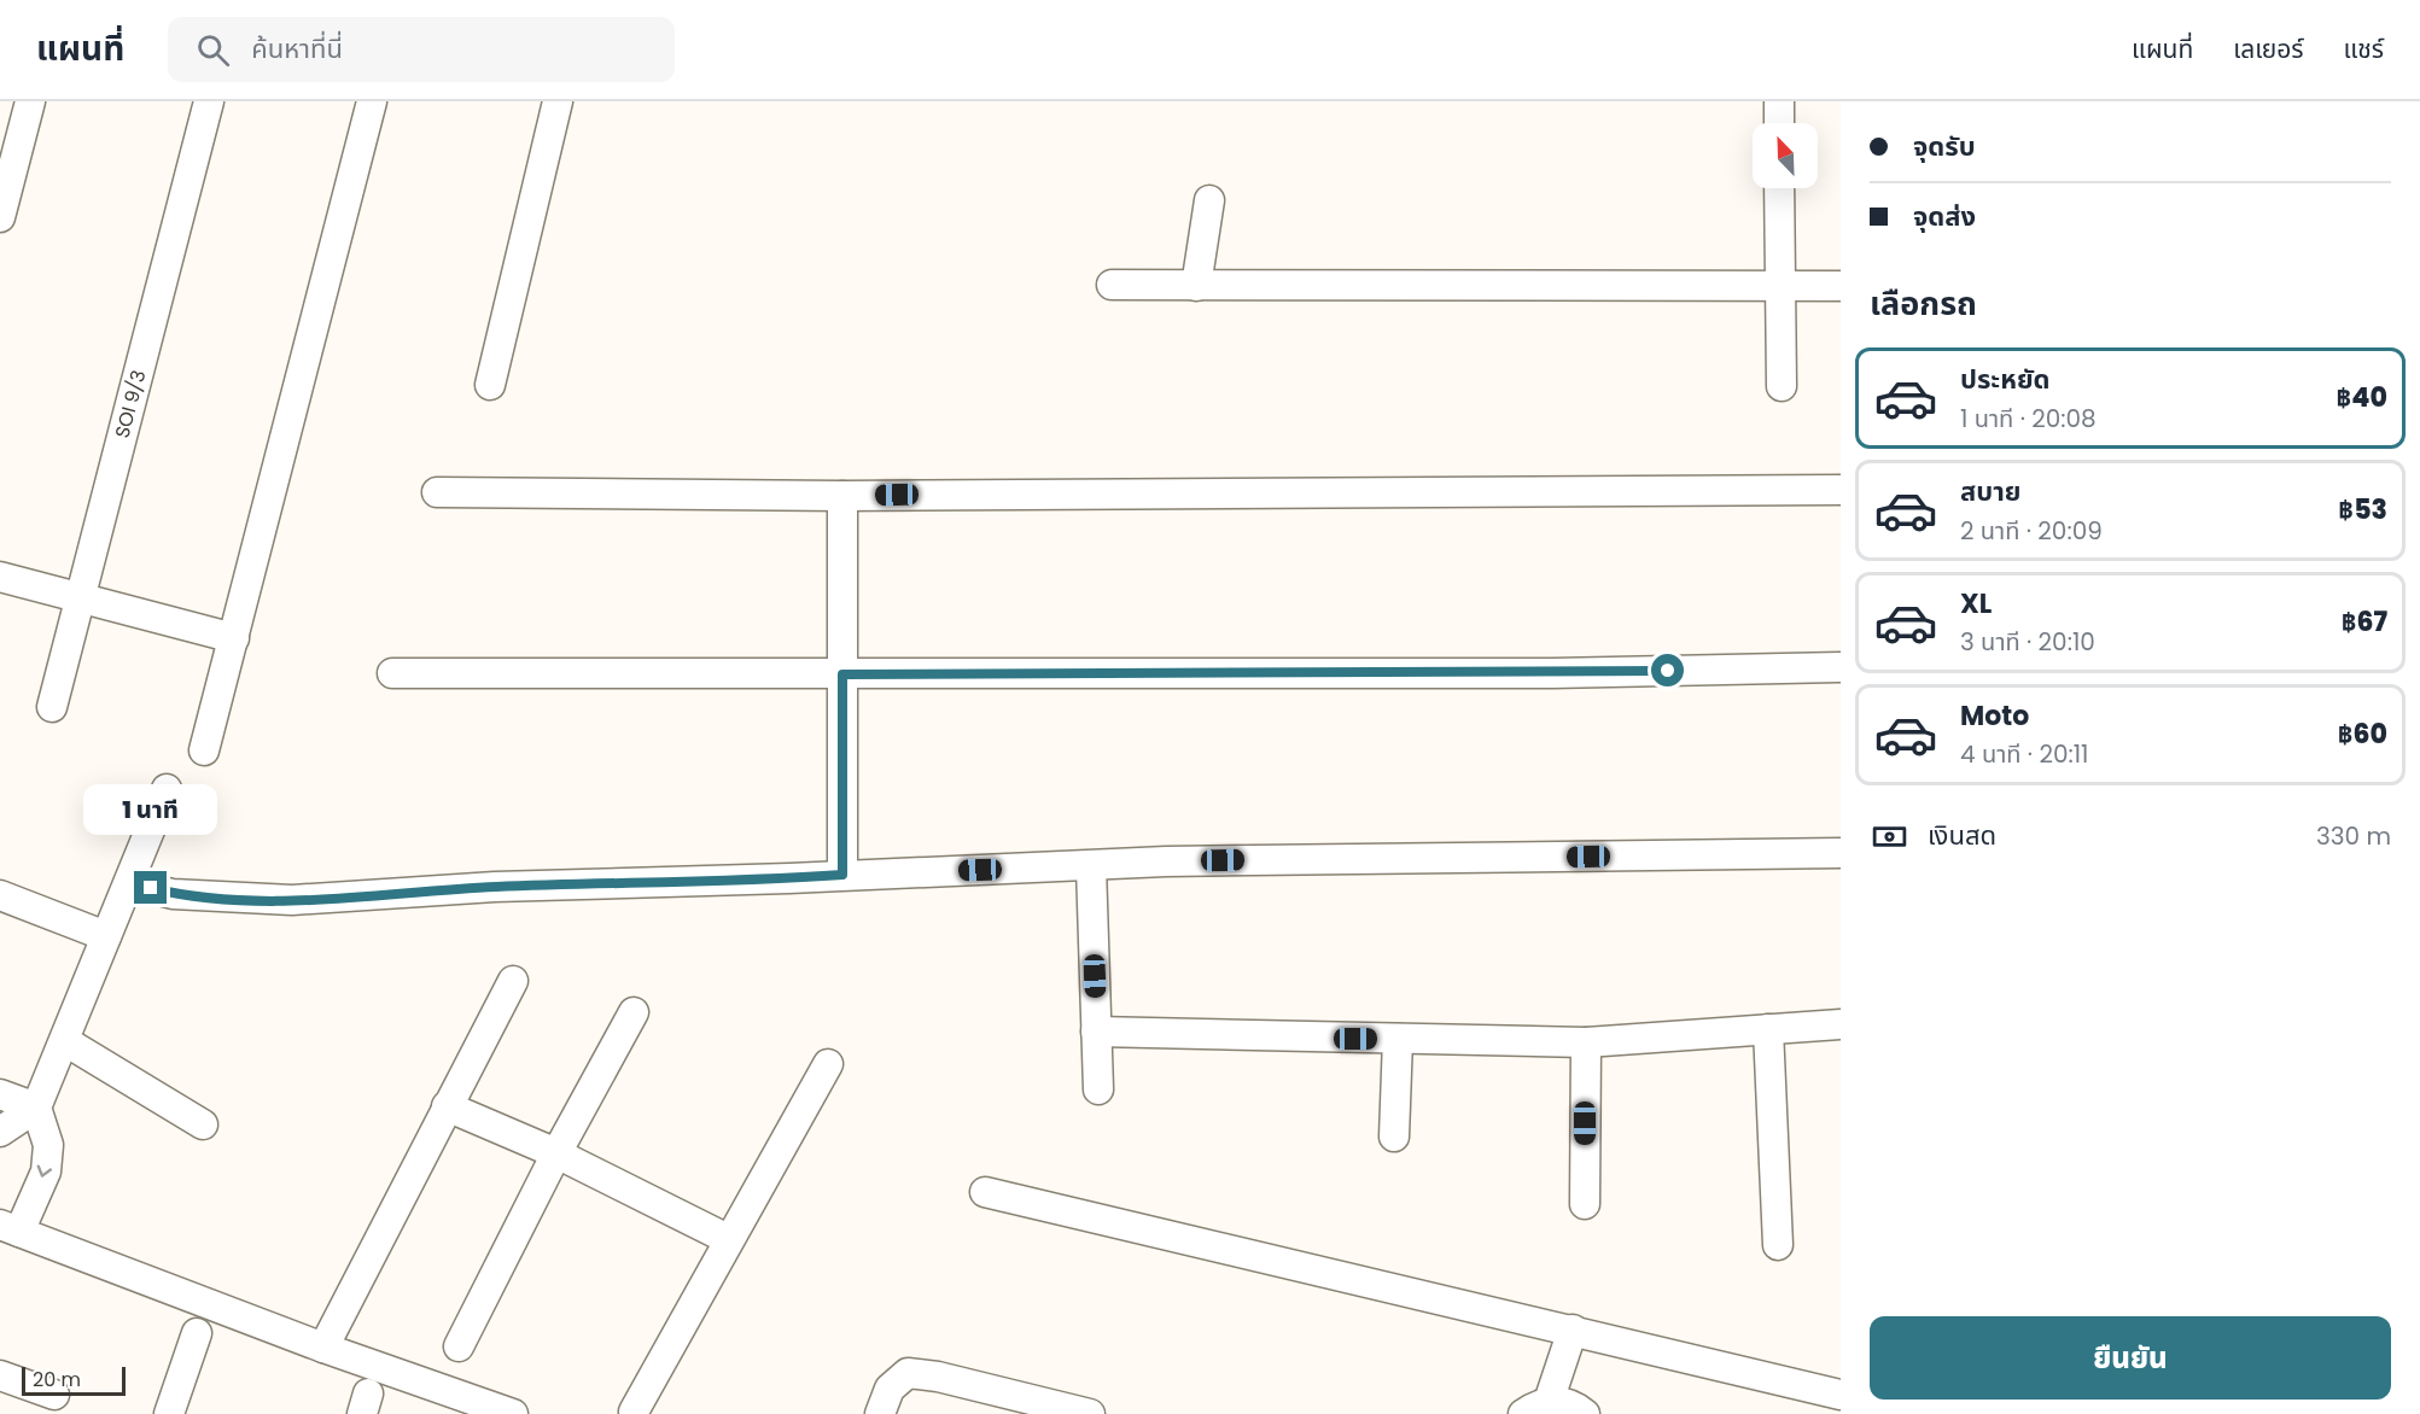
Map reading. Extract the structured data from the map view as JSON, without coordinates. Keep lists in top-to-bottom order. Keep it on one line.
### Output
{"streets":{"street":["SOI 9/3"]},"scale_bar":"20 m","north":"top left","page":{"header":"แผนที่","search":"ค้นหาที่นี่","nav":["แผนที่","เลเยอร์","แชร์"],"banner":["จุดรับ","จุดส่ง"],"heading":"เลือกรถ","list":[{"name":"ประหยัด","note":"1 นาที · 20:08","value":"฿40"},{"name":"สบาย","note":"2 นาที · 20:09","value":"฿53"},{"name":"XL","note":"3 นาที · 20:10","value":"฿67"},{"name":"Moto","note":"4 นาที · 20:11","value":"฿60"}],"bubble":"1 นาที","pay":["เงินสด","330 m"],"buttons":"ยืนยัน","scale":"20 m"}}
